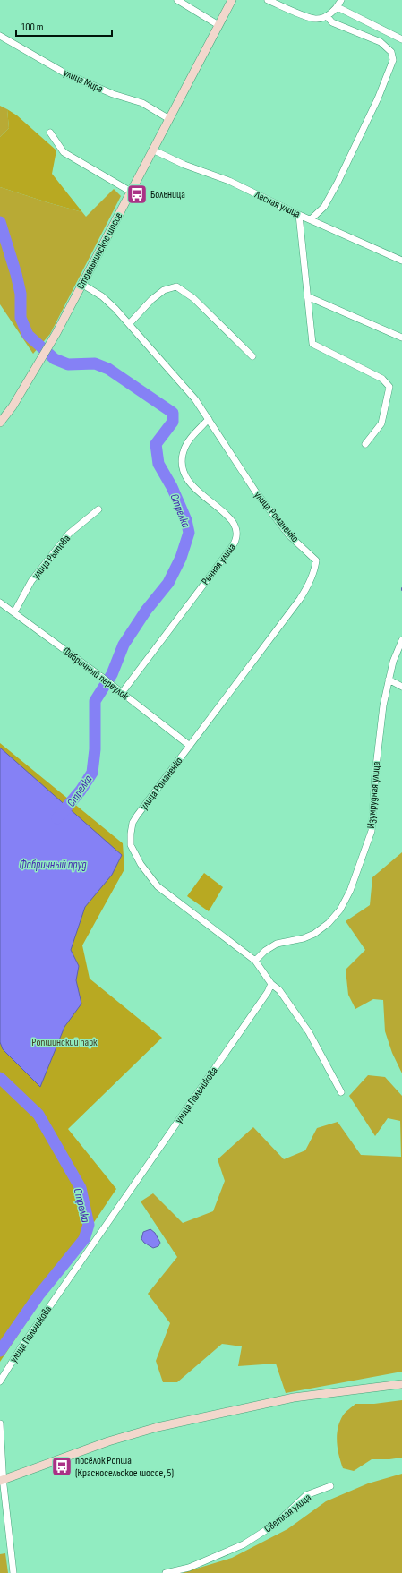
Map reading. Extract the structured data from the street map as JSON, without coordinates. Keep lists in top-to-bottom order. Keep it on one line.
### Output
{"streets":{"main road":["Стрельнинское шоссе"],"street":["улица Мира","Лесная улица","улица Романенко","улица Рытова","Речная улица","Фабричный переулок","Изумрудная улица","улица Пальчикова","Светлая улица"]},"crossings":[["улица Мира","Стрельнинское шоссе"],["Лесная улица","Стрельнинское шоссе"],["Стрельнинское шоссе","улица Романенко"],["улица Романенко","Речная улица"],["улица Романенко","Фабричный переулок"],["улица Романенко","Изумрудная улица"],["улица Рытова","Фабричный переулок"],["Речная улица","Фабричный переулок"]],"water":["Стрелка","Фабричный пруд"],"parks":["Ропшинский парк"],"places":{"bus stop":["Больница","посёлок Ропша (Красносельское шоссе, 5)"]},"scale_bar":"100 m"}
